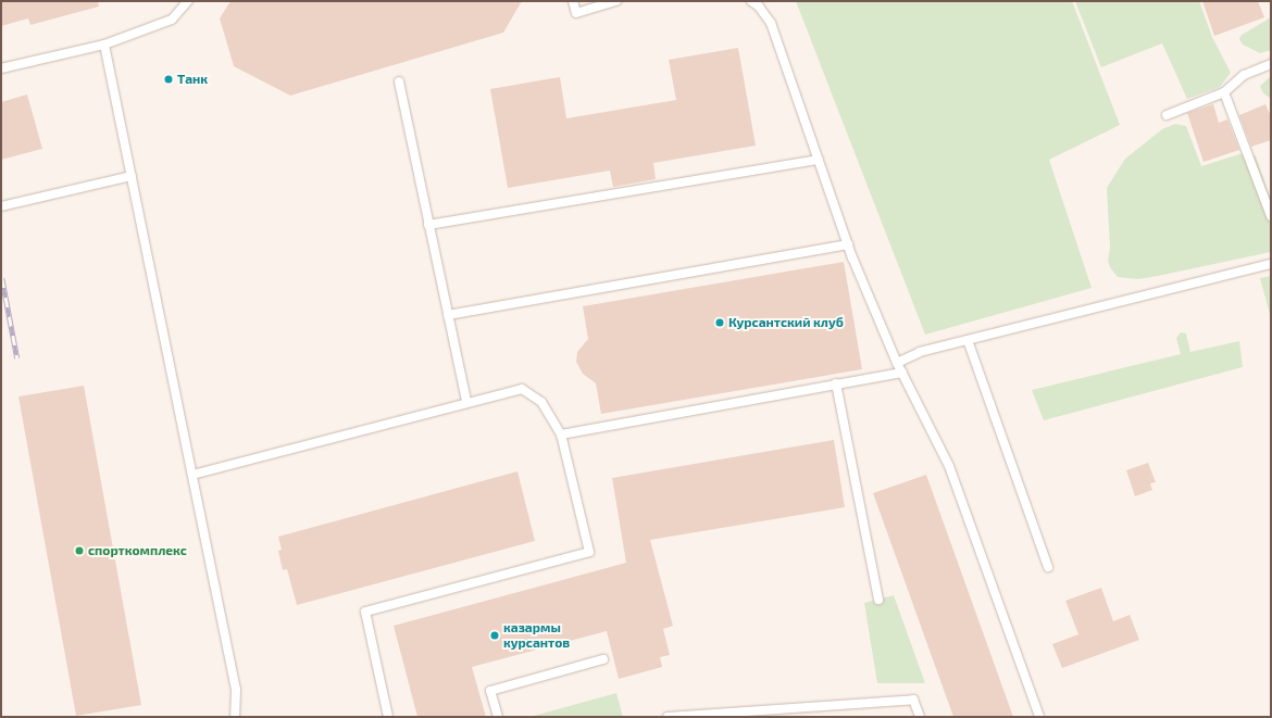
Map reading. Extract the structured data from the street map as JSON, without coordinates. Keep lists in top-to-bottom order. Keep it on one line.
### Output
{"places":["Танк","Курсантский клуб","спорткомплекс","казармы курсантов"]}
